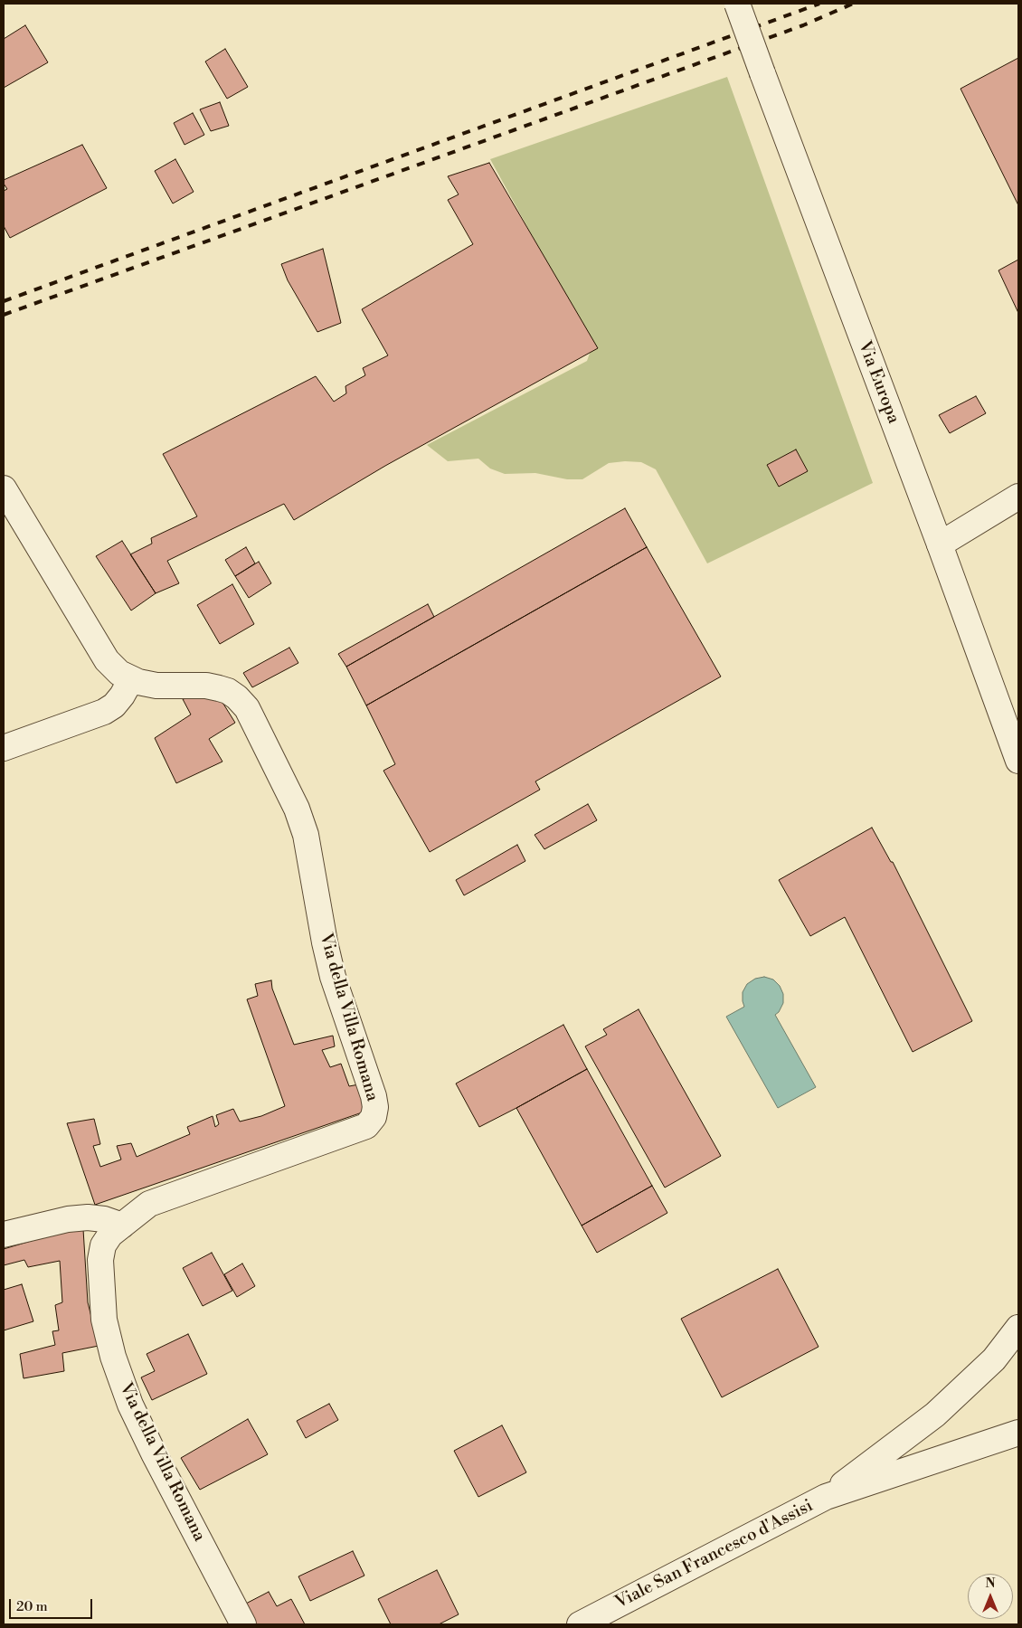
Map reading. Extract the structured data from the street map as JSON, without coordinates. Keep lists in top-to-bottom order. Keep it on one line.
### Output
{"streets":{"street":["Via Europa","Via della Villa Romana","Viale San Francesco d'Assisi"]},"scale_bar":"20 m","north":"top"}
